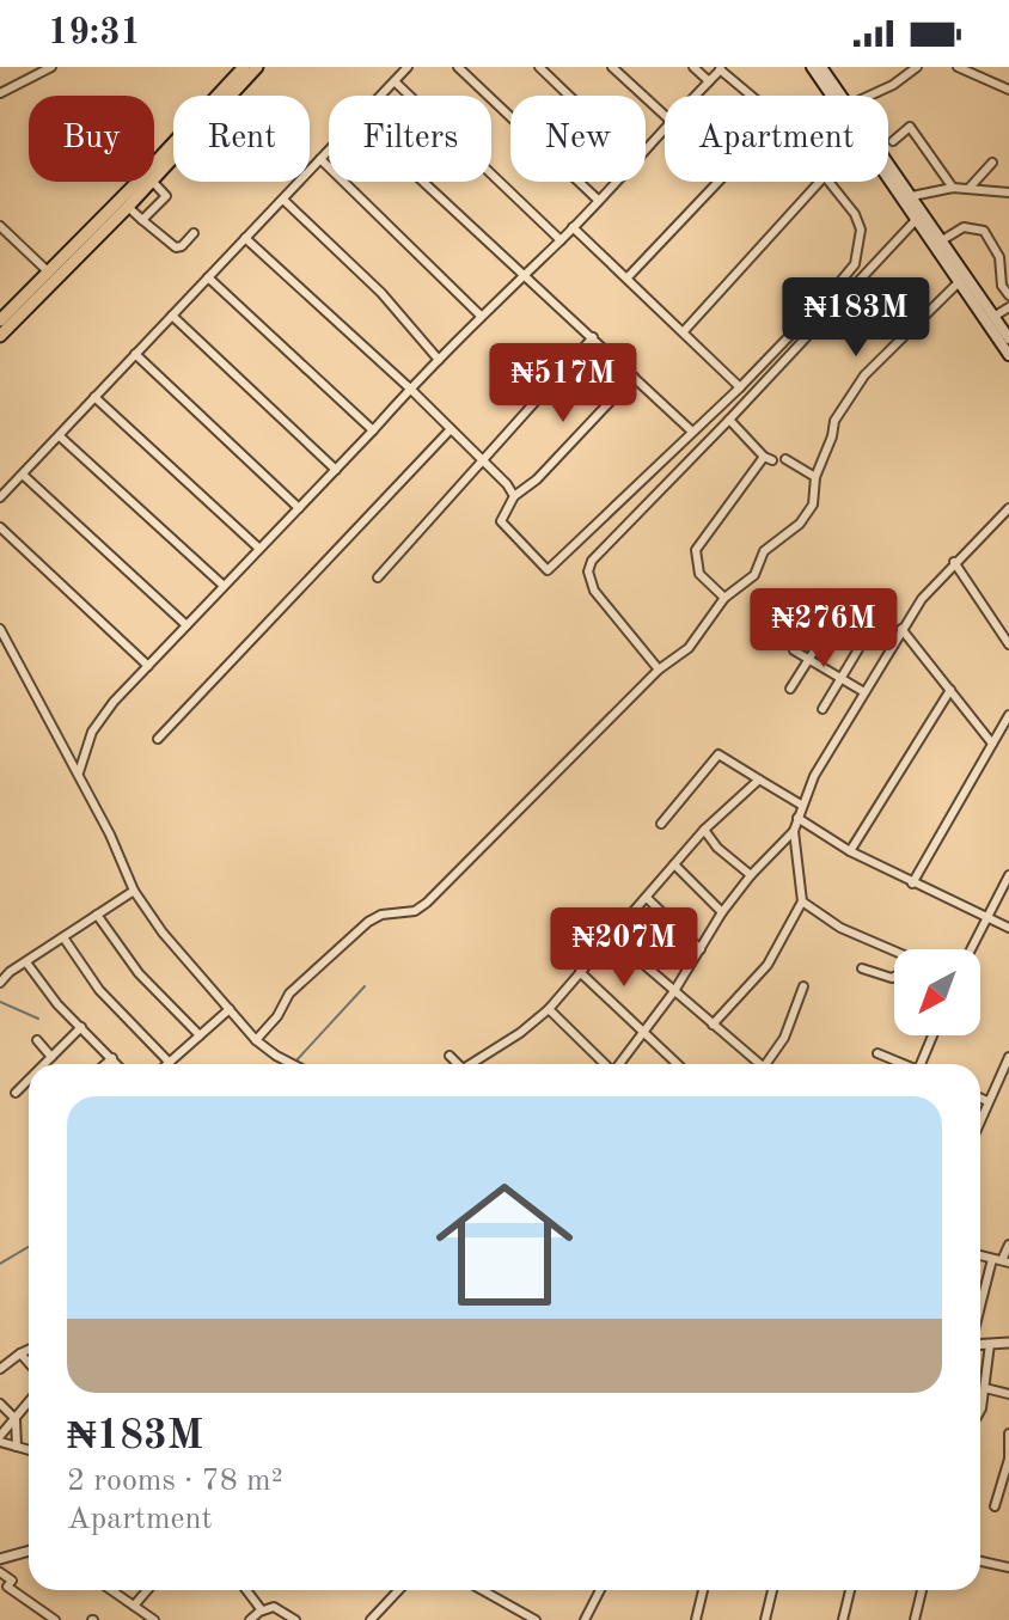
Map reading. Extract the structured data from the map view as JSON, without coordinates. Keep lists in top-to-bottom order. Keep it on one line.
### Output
{"north":"bottom left","page":{"status":"19:31","chip":["Buy","Rent","Filters","New","Apartment"],"price":["₦183M","₦517M","₦276M","₦207M"],"list":[{"name":"₦183M","note":"2 rooms · 78 m² · Apartment"}]}}
